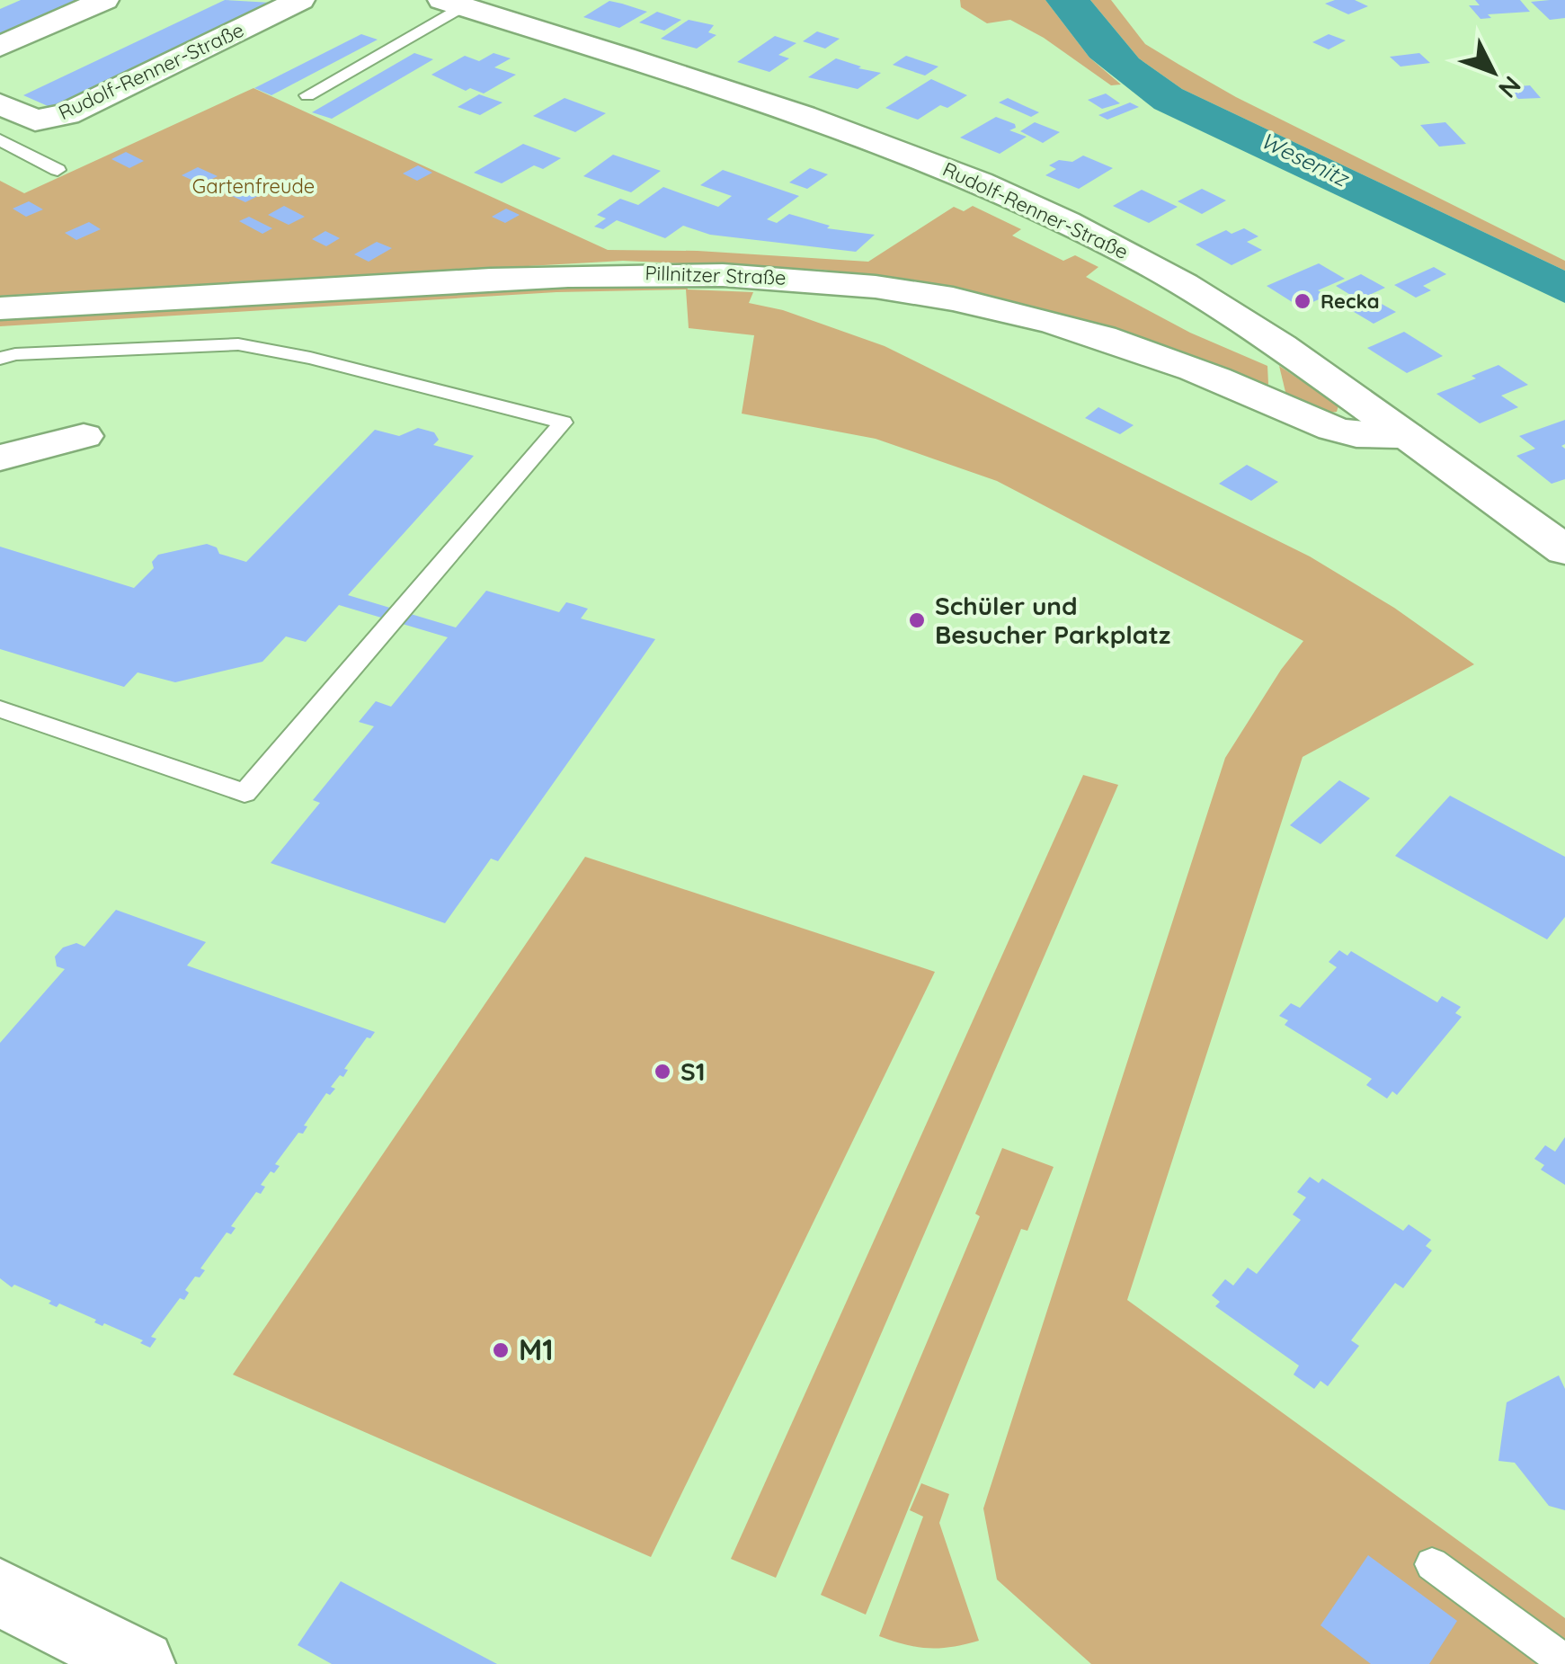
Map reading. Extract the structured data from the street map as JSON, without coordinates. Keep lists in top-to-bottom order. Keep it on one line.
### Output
{"streets":{"street":["Rudolf-Renner-Straße","Pillnitzer Straße"]},"crossings":[["Rudolf-Renner-Straße","Pillnitzer Straße"]],"water":["Wesenitz"],"parks":["Gartenfreude"],"places":["Recka","Schüler und Besucher Parkplatz","S1","M1"],"north":"bottom right"}
